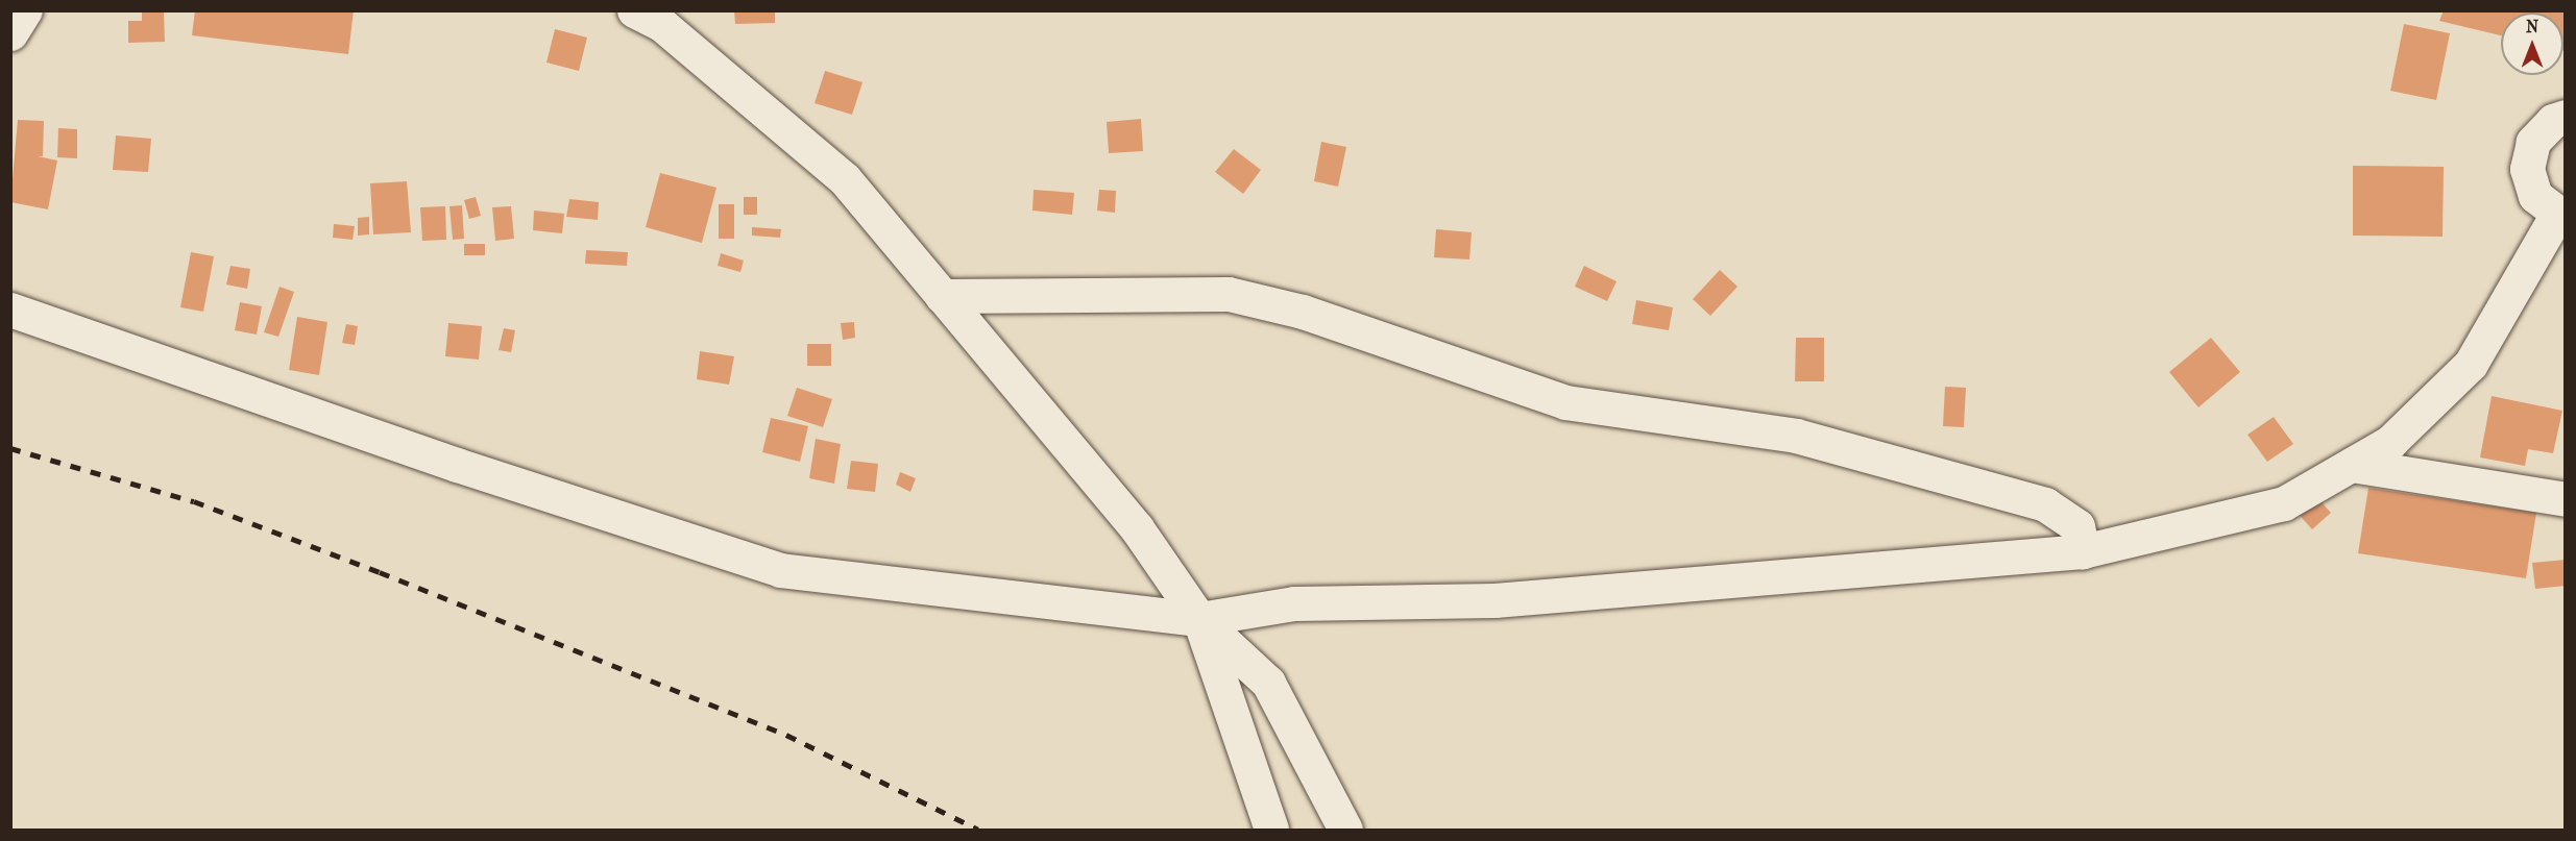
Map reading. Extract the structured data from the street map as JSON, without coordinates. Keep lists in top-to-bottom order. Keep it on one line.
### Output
{"north":"top"}
